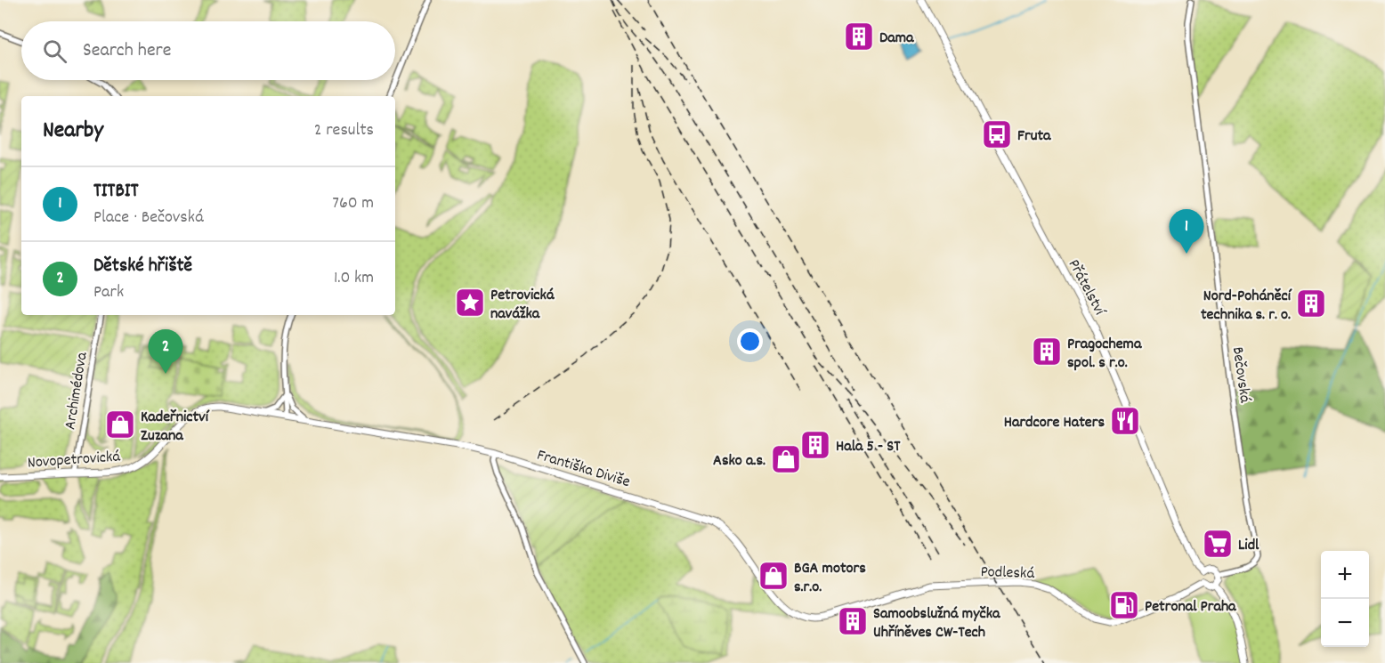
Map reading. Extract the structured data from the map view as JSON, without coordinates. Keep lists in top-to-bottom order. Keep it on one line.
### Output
{"streets":{"main road":["Přátelství","Novopetrovická","Františka Diviše","Podleská"],"street":["Bečovská","Archimédova"]},"crossings":[["Přátelství","Bečovská"],["Přátelství","Podleská"],["Bečovská","Podleská"],["Archimédova","Novopetrovická"],["Novopetrovická","Františka Diviše"],["Františka Diviše","Podleská"]],"places":{"building":["Dama","Nord-Poháněcí technika s. r. o.","Pragochema spol. s r.o.","Hala 5 - ST","Samoobslužná myčka Uhříněves CW-Tech"],"bus stop":["Fruta"],"place":["Petrovická navážka"],"restaurant":["Hardcore Haters"],"shop":["Kadeřnictví Zuzana","Asko a.s.","BGA motors s.r.o."],"supermarket":["Lidl"],"fuel station":["Petronal Praha"]},"page":{"search":"Search here","heading":["Nearby","2 results"],"list":[{"mark":"1","name":"TITBIT","note":"Place · Bečovská","value":"760 m"},{"mark":"2","name":"Dětské hřiště","note":"Park","value":"1.0 km"}],"pins":["1","2"],"map_buttons":["+","−"]}}
